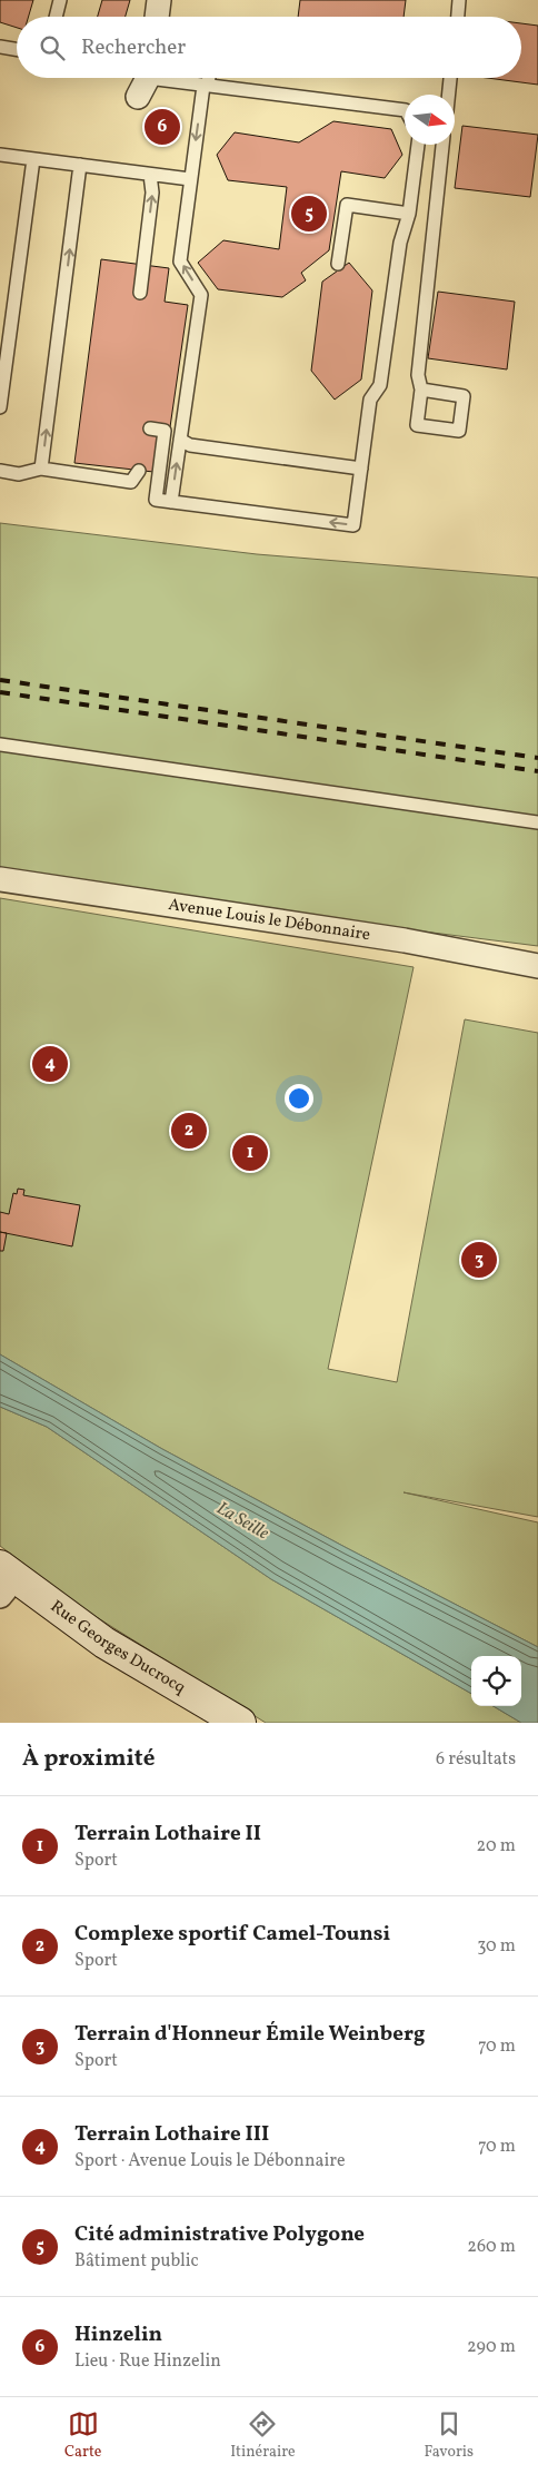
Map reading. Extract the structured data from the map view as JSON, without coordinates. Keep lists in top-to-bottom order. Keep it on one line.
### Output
{"streets":{"street":["Avenue Louis le Débonnaire","Rue Georges Ducrocq"]},"water":["La Seille"],"north":"right","page":{"search":"Rechercher","pins":["6","5","4","2","1","3"],"heading":["À proximité","6 résultats"],"list":[{"mark":"1","name":"Terrain Lothaire II","note":"Sport","value":"20 m"},{"mark":"2","name":"Complexe sportif Camel-Tounsi","note":"Sport","value":"30 m"},{"mark":"3","name":"Terrain d'Honneur Émile Weinberg","note":"Sport","value":"70 m"},{"mark":"4","name":"Terrain Lothaire III","note":"Sport · Avenue Louis le Débonnaire","value":"70 m"},{"mark":"5","name":"Cité administrative Polygone","note":"Bâtiment public","value":"260 m"},{"mark":"6","name":"Hinzelin","note":"Lieu · Rue Hinzelin","value":"290 m"}],"nav":["Carte","Itinéraire","Favoris"]}}
